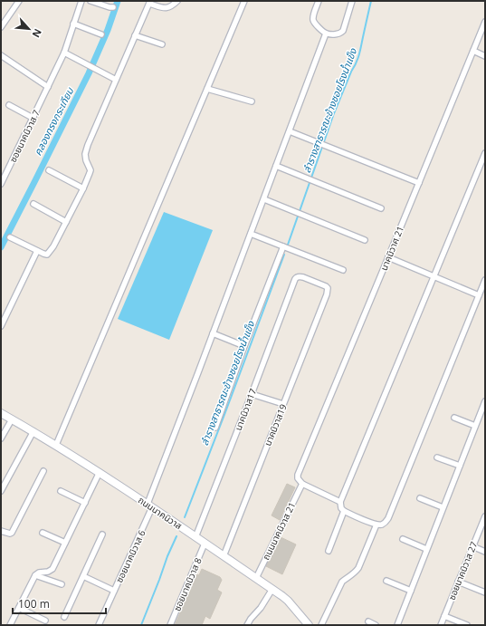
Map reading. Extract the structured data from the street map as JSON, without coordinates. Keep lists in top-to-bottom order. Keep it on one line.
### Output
{"streets":{"main road":["ถนนนาคนิวาส"],"street":["ซอยนาคนิวาส 7","นาคนิวาศ 21","นาคนิวาส17","นาคนิวาส19","ถนนนาคนิวาส 21","ซอยนาคนิวาส 6","ซอยนาคนิวาส 27","ซอยนาคนิวาส 8"]},"crossings":[["นาคนิวาศ 21","ถนนนาคนิวาส 21"],["นาคนิวาส17","นาคนิวาส19"],["นาคนิวาส17","ถนนนาคนิวาส"],["นาคนิวาส19","ถนนนาคนิวาส"],["ถนนนาคนิวาส","ถนนนาคนิวาส 21"],["ถนนนาคนิวาส","ซอยนาคนิวาส 6"],["ถนนนาคนิวาส","ซอยนาคนิวาส 8"]],"water":["ลำรางสาธารณะข้างซอยโรงน้ำแข็ง","คลองทรงกระเทียม"],"scale_bar":"100 m","north":"bottom right"}
